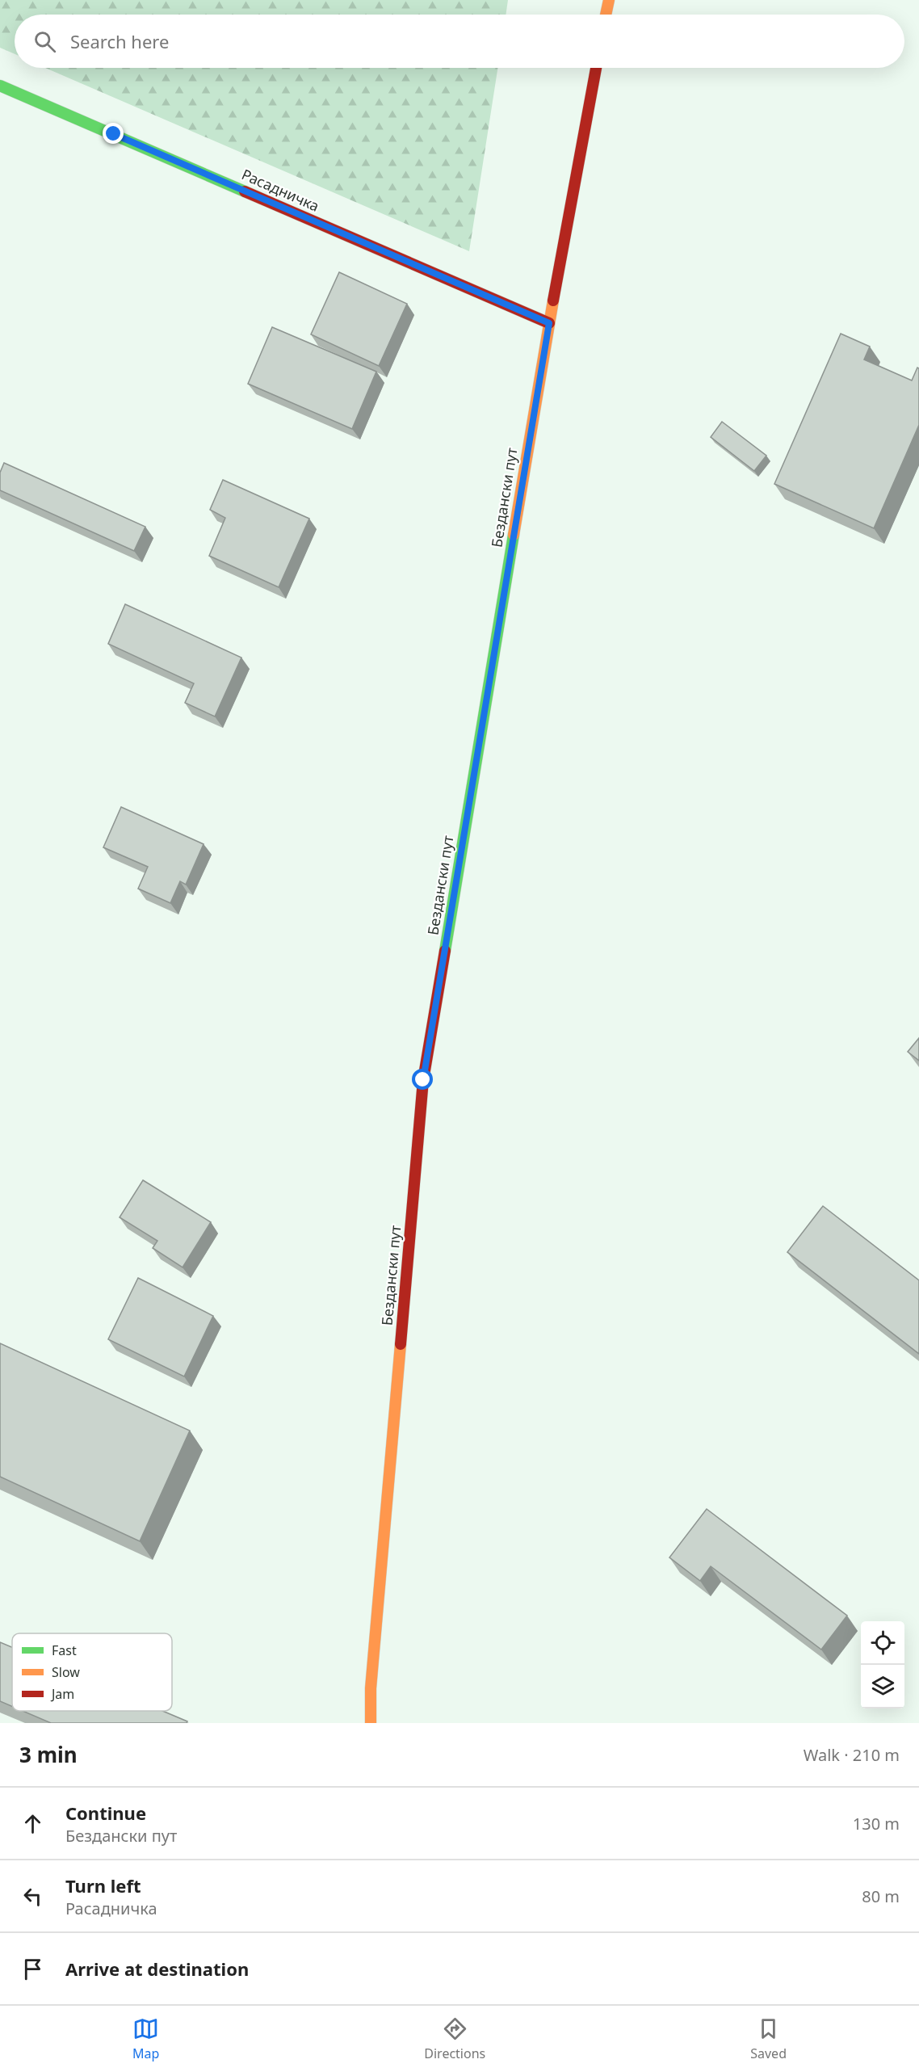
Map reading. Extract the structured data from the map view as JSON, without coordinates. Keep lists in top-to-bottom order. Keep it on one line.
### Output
{"streets":{"main road":["Расадничка","Бездански пут"]},"crossings":[["Расадничка","Бездански пут"]],"legend":["Fast","Slow","Jam"],"page":{"search":"Search here","heading":["3 min","Walk · 210 m"],"list":[["Continue","Бездански пут","130 m"],["Turn left","Расадничка","80 m"],"Arrive at destination"],"nav":["Map","Directions","Saved"]}}
